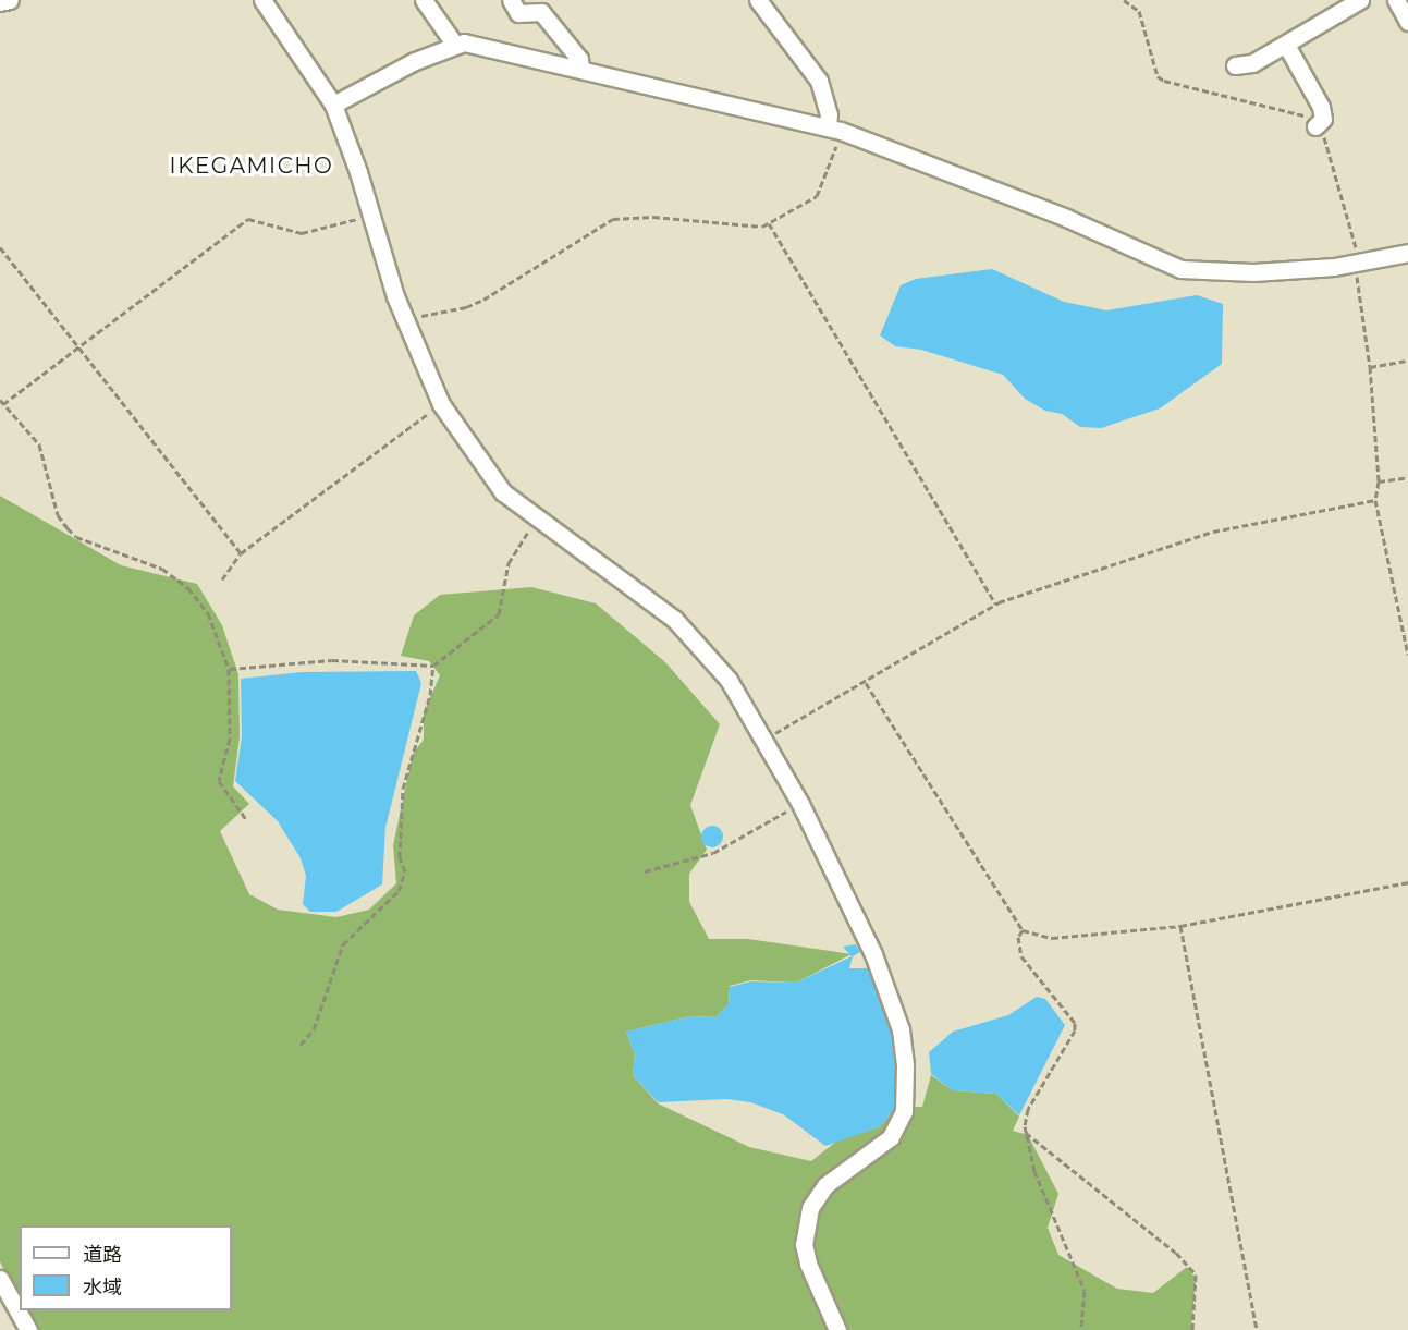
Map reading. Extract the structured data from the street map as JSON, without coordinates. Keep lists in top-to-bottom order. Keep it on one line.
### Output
{"districts":["IKEGAMICHO"],"legend":["道路","水域"]}
